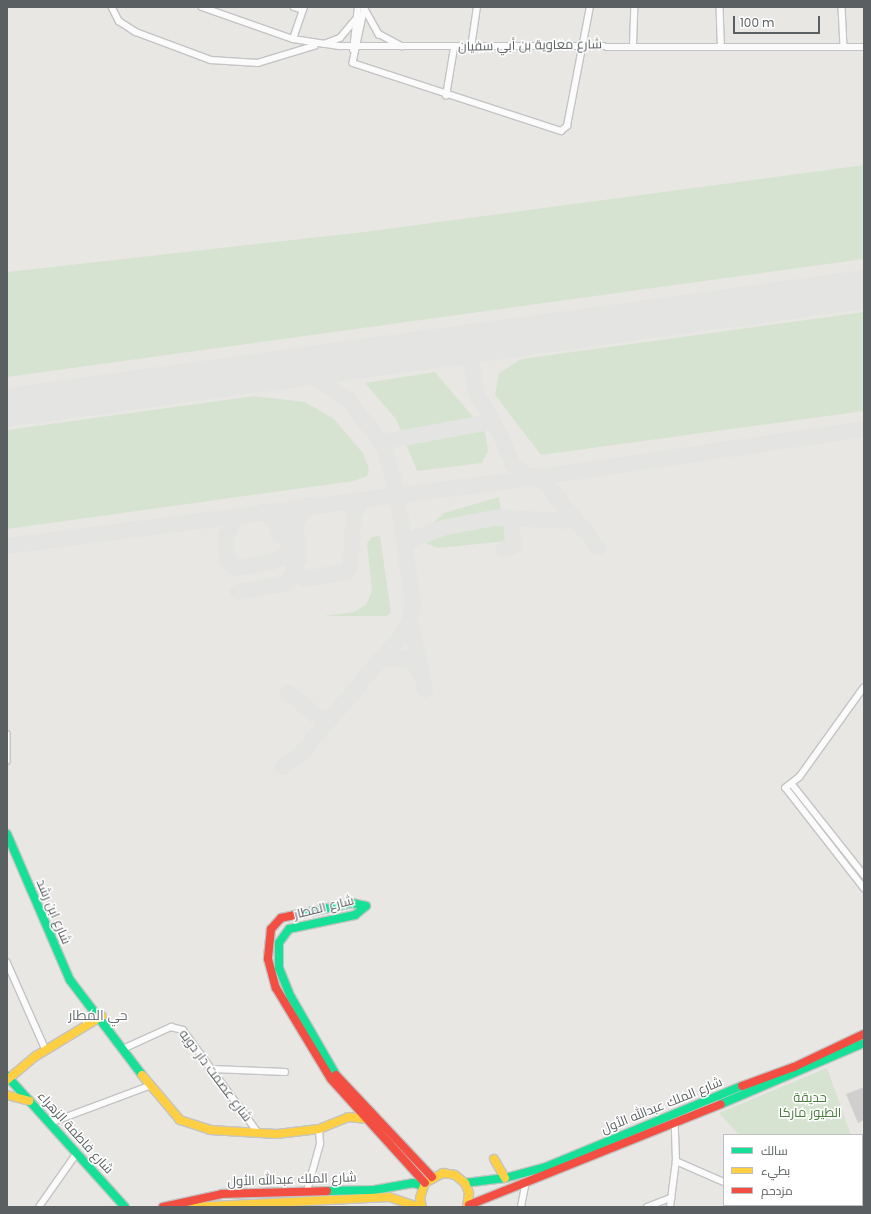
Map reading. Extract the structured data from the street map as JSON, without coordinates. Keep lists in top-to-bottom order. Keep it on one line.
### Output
{"streets":{"street":["شارع معاوية بن أبي سفيان","شارع المطار","شارع ابن رشد","شارع عصمت دار دويه","شارع الملك عبدالله الأول","شارع فاطمة الزهراء"]},"crossings":[["شارع المطار","شارع الملك عبدالله الأول"],["شارع ابن رشد","شارع عصمت دار دويه"]],"districts":["حي المطار"],"parks":["حديقة الطيور ماركا"],"legend":["سالك","بطيء","مزدحم"],"scale_bar":"100 m"}
